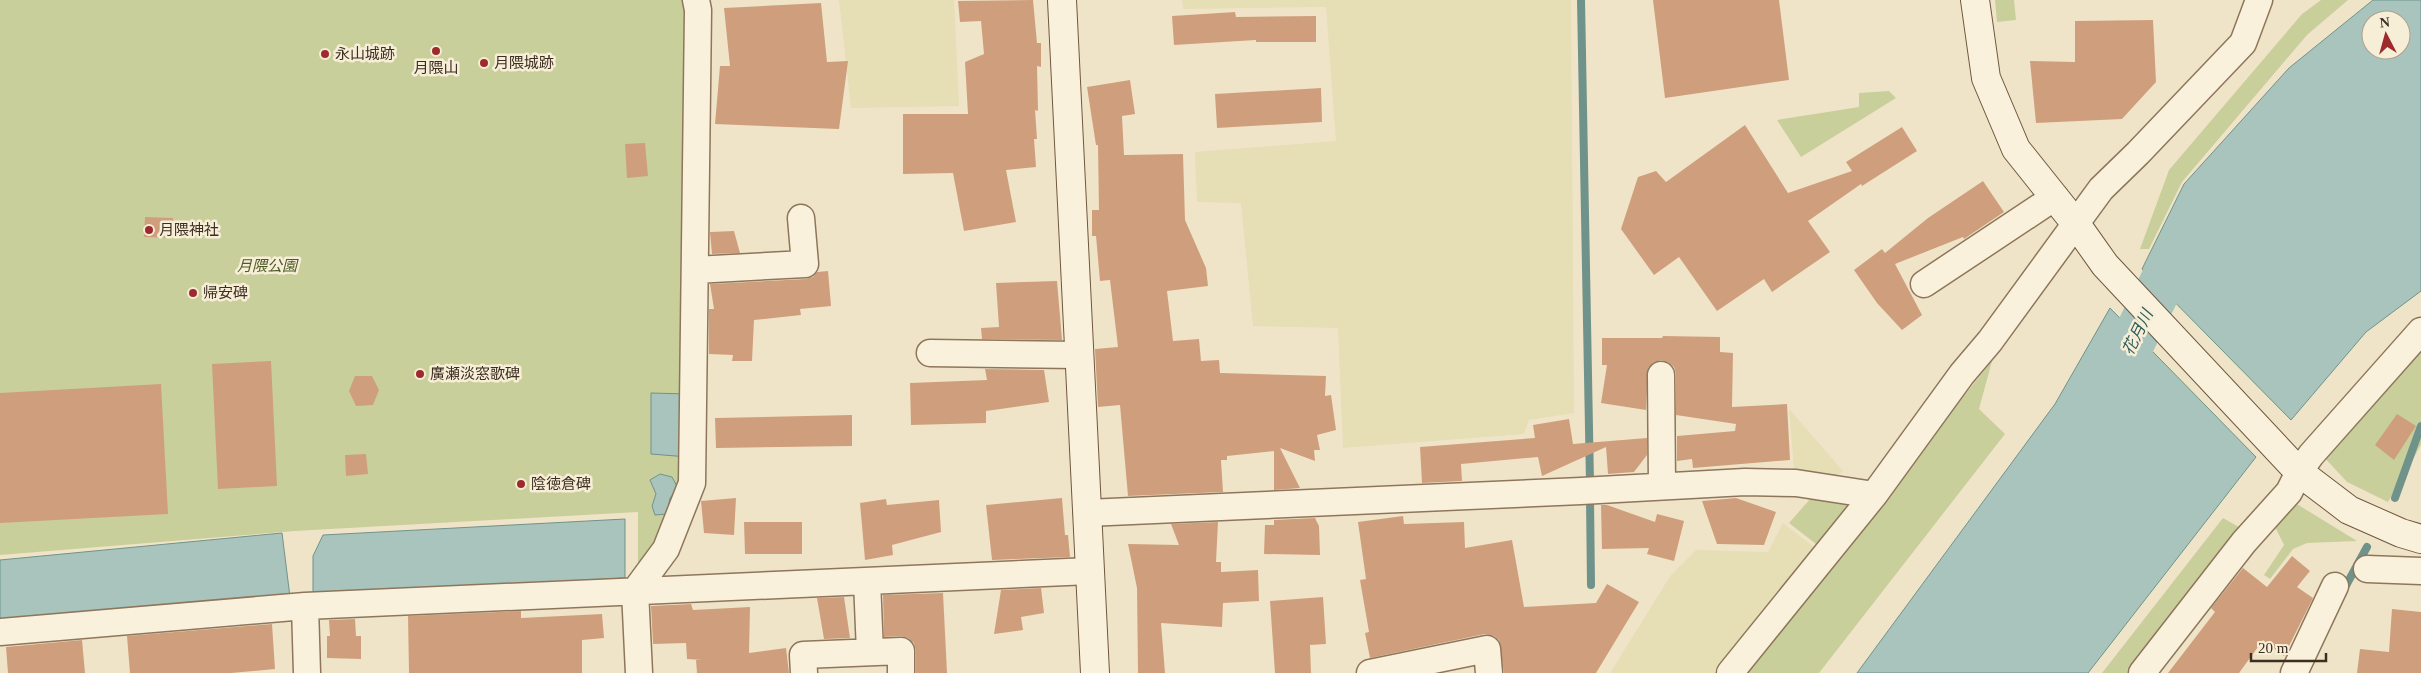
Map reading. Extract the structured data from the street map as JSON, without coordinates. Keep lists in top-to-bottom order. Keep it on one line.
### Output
{"water":["花月川"],"parks":["月隈公園"],"places":["月隈山","永山城跡","月隈城跡","月隈神社","帰安碑","廣瀬淡窓歌碑","陰徳倉碑"],"scale_bar":"20 m","north":"top"}
